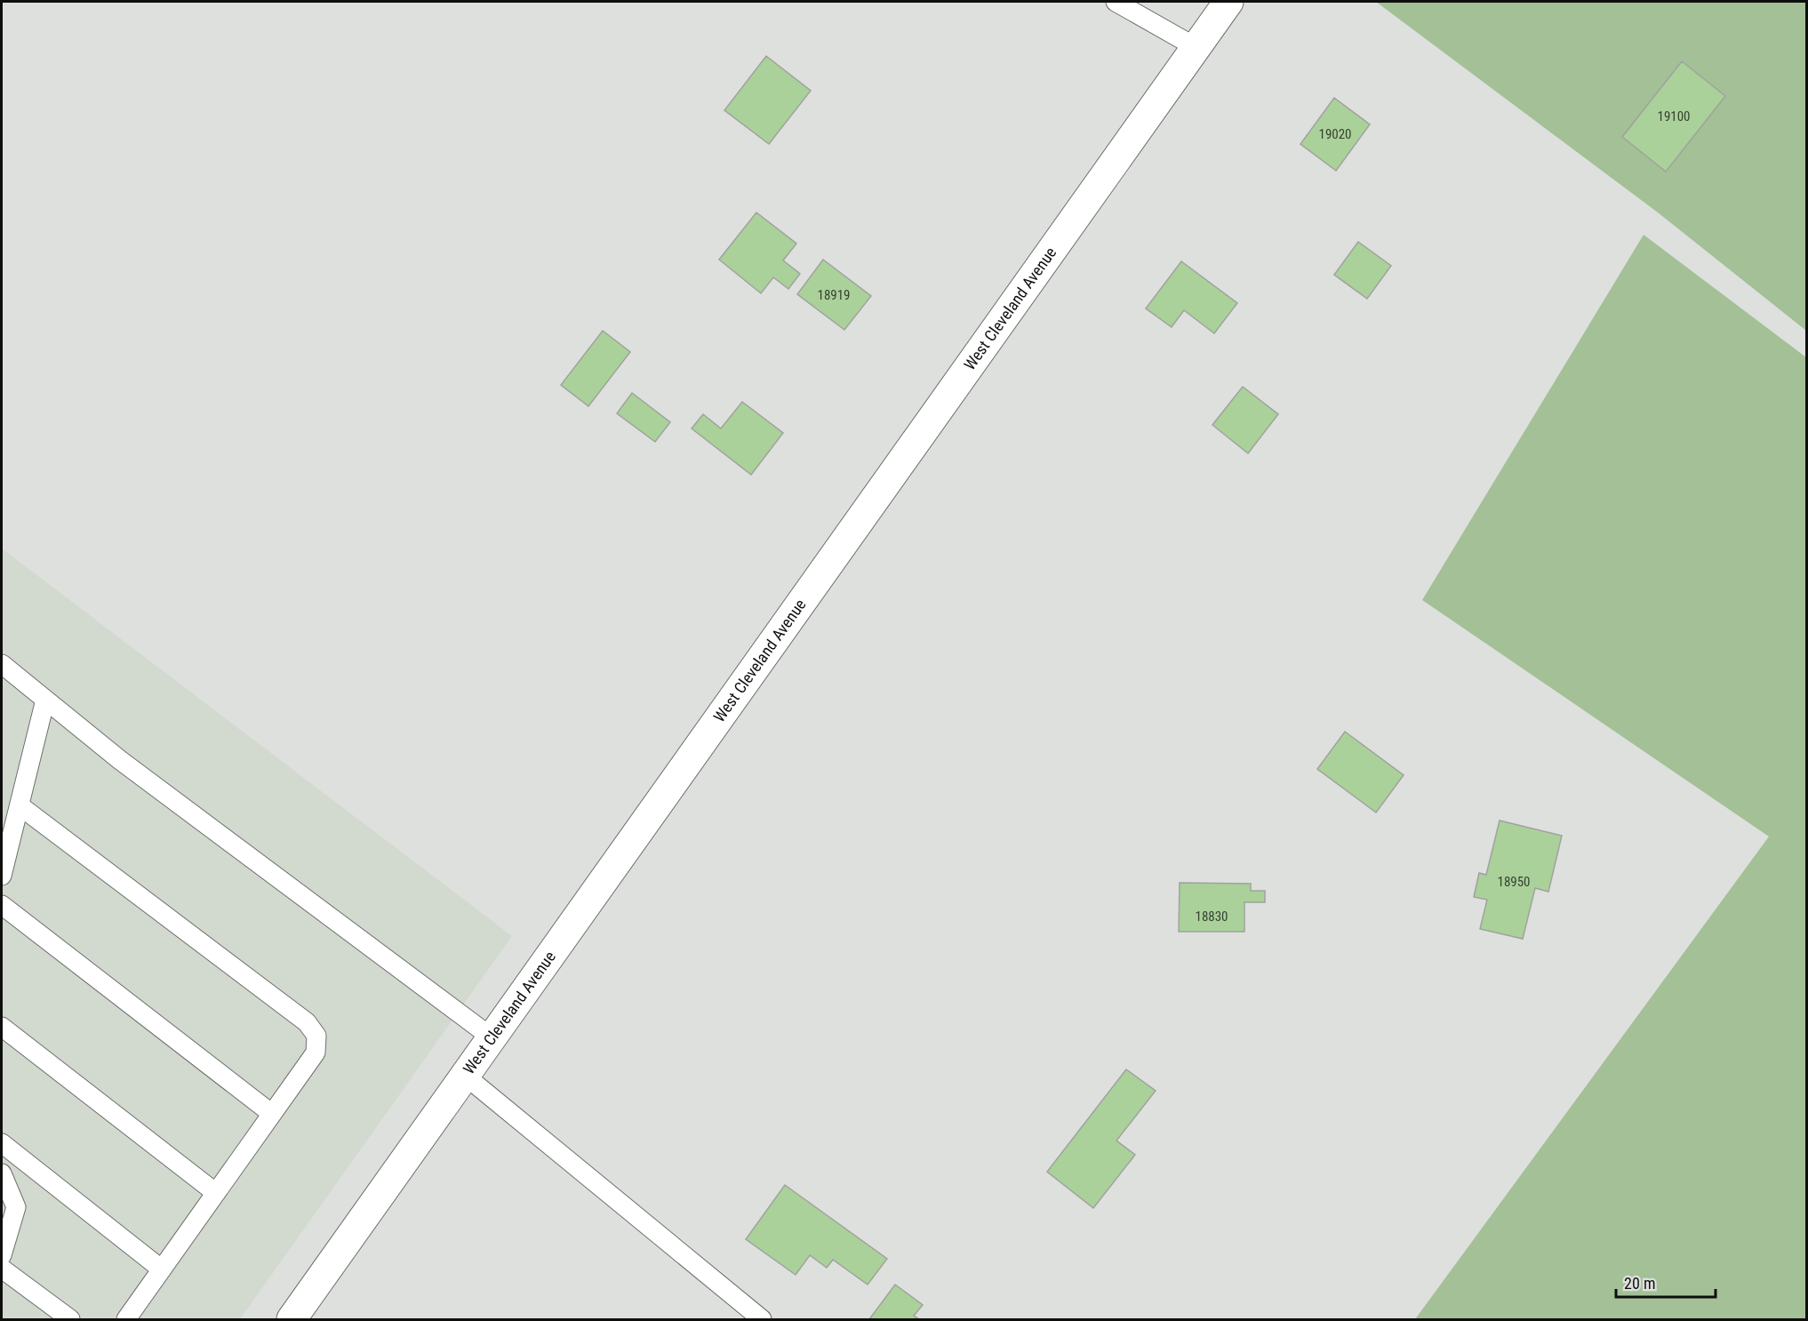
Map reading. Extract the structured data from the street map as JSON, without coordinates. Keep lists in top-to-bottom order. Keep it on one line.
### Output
{"streets":{"main road":["West Cleveland Avenue"]},"house_numbers":["19100","19020","18919","18950","18830"],"scale_bar":"20 m"}
